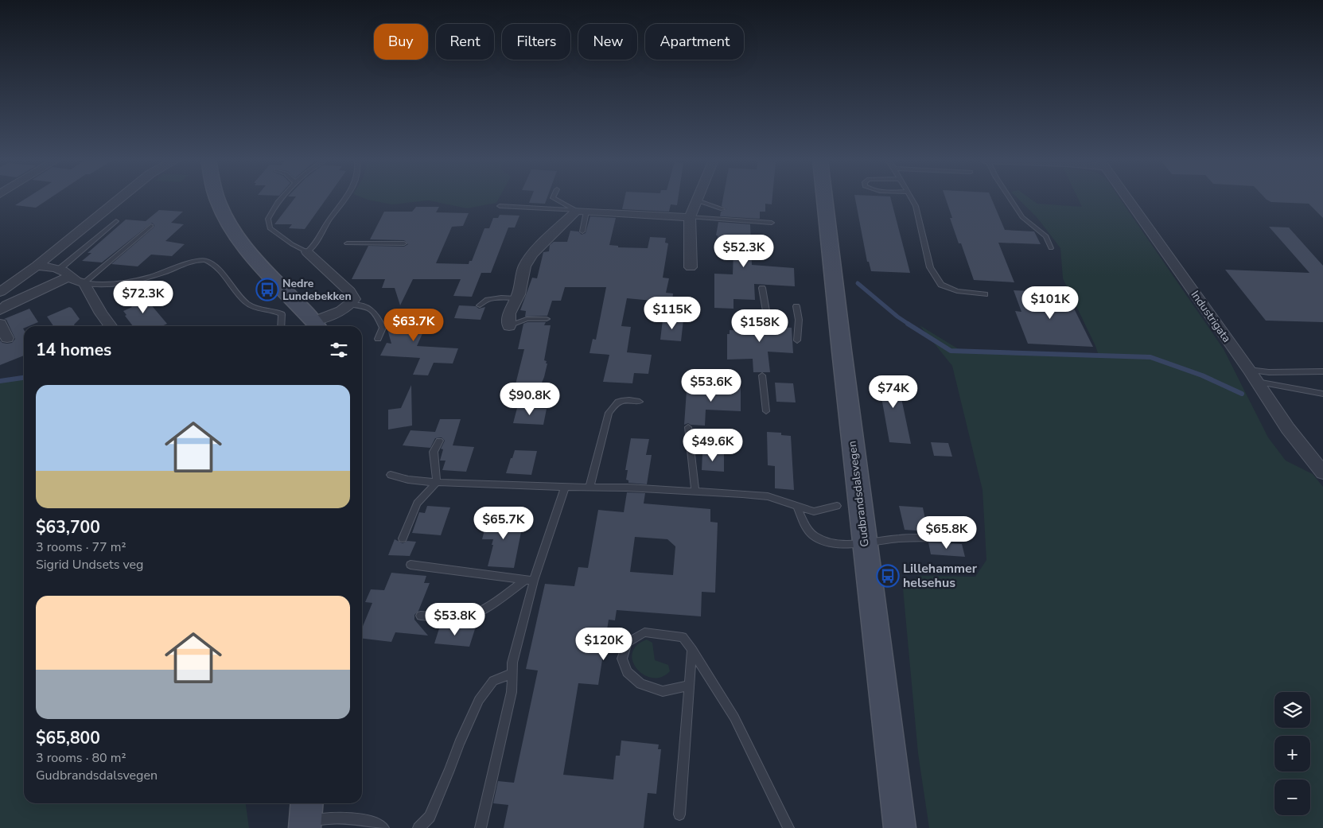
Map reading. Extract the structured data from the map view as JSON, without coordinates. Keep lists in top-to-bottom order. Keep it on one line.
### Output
{"streets":{"main road":["Gudbrandsdalsvegen"],"street":["Industrigata"]},"places":{"bus stop":["Nedre Lundebekken","Lillehammer helsehus"]},"page":{"chip":["Buy","Rent","Filters","New","Apartment"],"price":["$52.3K","$72.3K","$101K","$115K","$63.7K","$158K","$53.6K","$74K","$90.8K","$49.6K","$65.7K","$65.8K","$53.8K","$120K"],"heading":"14 homes","list":[{"name":"$63,700","note":"3 rooms · 77 m² · Sigrid Undsets veg"},{"name":"$65,800","note":"3 rooms · 80 m² · Gudbrandsdalsvegen"}],"map_buttons":["+","−"]}}
